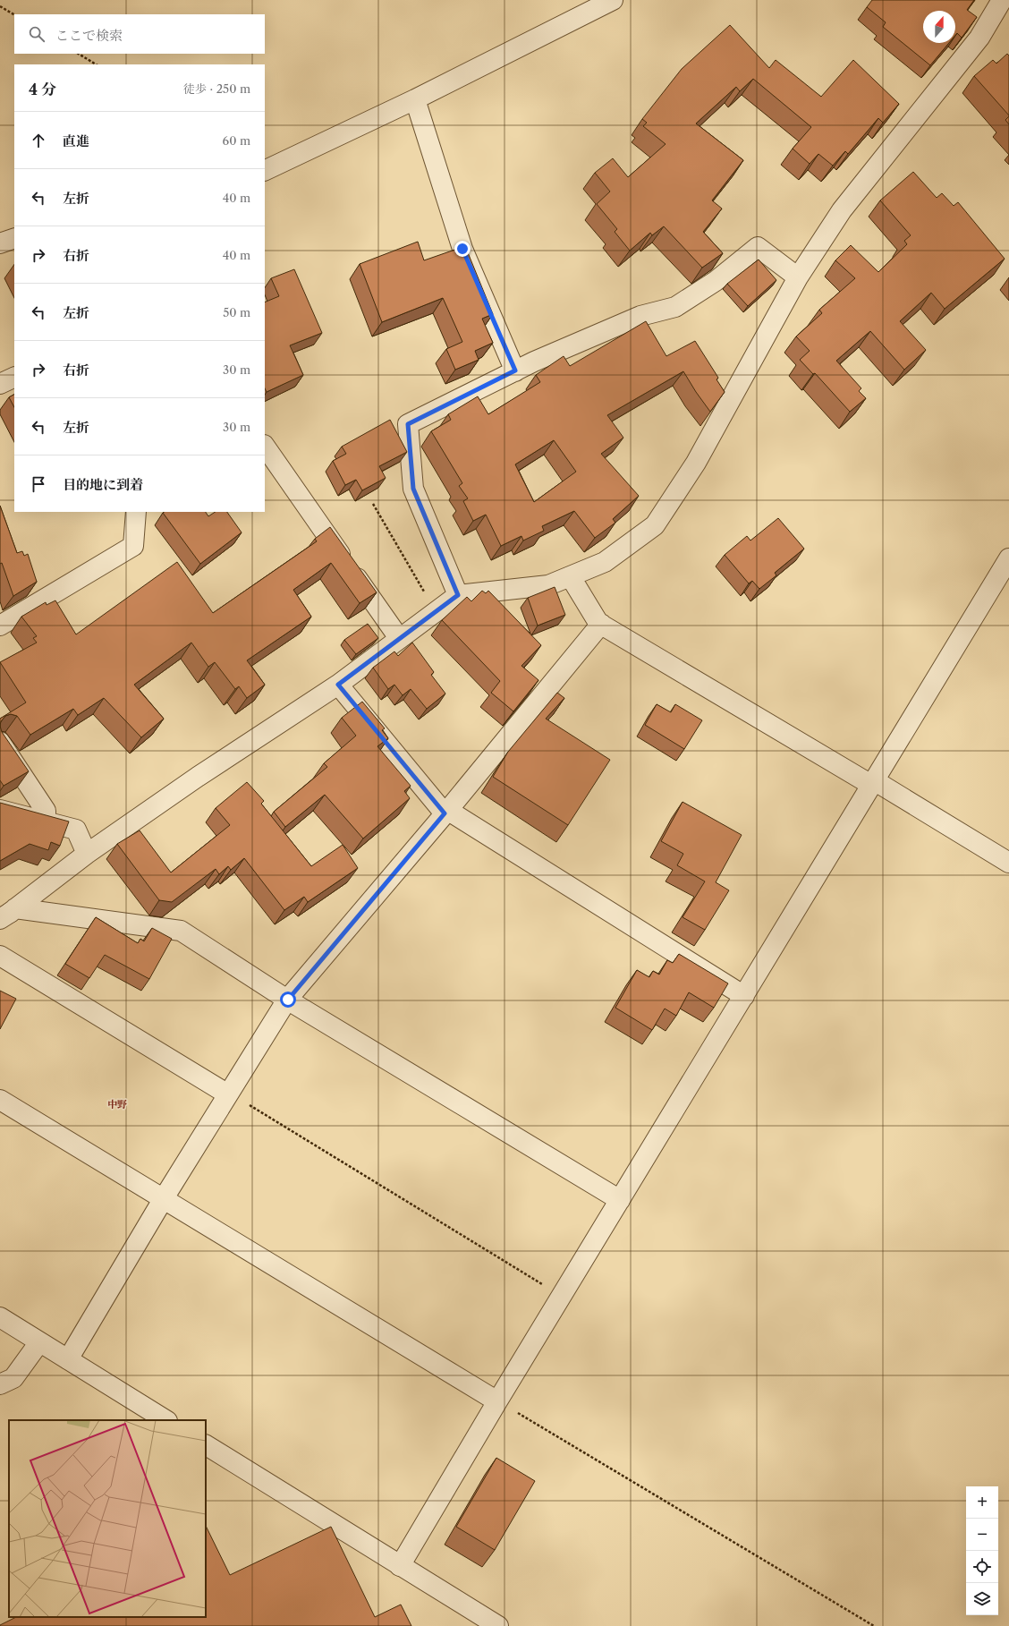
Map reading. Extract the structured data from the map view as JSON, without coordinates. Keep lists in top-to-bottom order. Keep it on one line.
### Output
{"districts":["中野"],"north":"top","page":{"search":"ここで検索","heading":["4 分","徒歩 · 250 m"],"list":[["直進","60 m"],["左折","40 m"],["右折","40 m"],["左折","50 m"],["右折","30 m"],["左折","30 m"],"目的地に到着"],"map_buttons":["+","−"]}}
